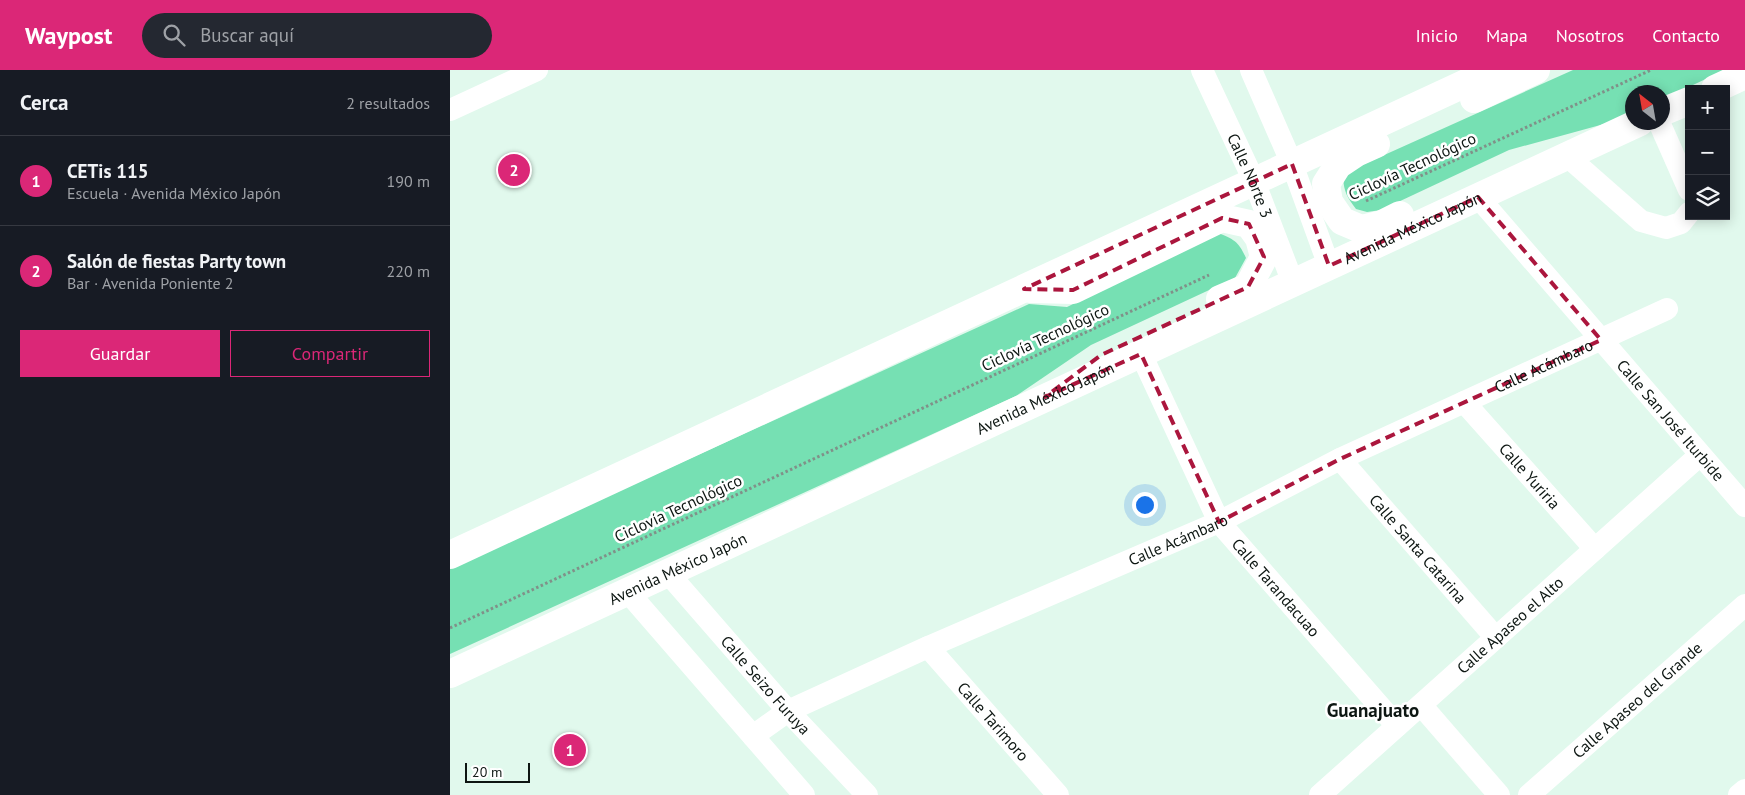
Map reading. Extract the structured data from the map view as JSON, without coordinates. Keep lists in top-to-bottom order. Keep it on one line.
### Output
{"streets":{"main road":["Avenida México Japón"],"street":["Calle Norte 3","Calle Acámbaro","Calle San José Iturbide","Calle Yuriria","Calle Santa Catarina","Calle Tarandacuao","Calle Apaseo el Alto","Calle Seizo Furuya","Calle Apaseo del Grande","Calle Tarimoro"],"path":["Ciclovía Tecnológico"]},"crossings":[["Calle Norte 3","Avenida México Japón"],["Avenida México Japón","Calle San José Iturbide"],["Avenida México Japón","Calle Tarandacuao"],["Avenida México Japón","Calle Seizo Furuya"],["Calle Acámbaro","Calle San José Iturbide"],["Calle Acámbaro","Calle Yuriria"],["Calle Acámbaro","Calle Santa Catarina"],["Calle Acámbaro","Calle Tarandacuao"],["Calle Acámbaro","Calle Seizo Furuya"],["Calle Acámbaro","Calle Tarimoro"],["Calle San José Iturbide","Calle Apaseo el Alto"],["Calle Yuriria","Calle Apaseo el Alto"],["Calle Santa Catarina","Calle Apaseo el Alto"],["Calle Tarandacuao","Calle Apaseo el Alto"]],"districts":["Guanajuato"],"scale_bar":"20 m","north":"top left","page":{"header":"Waypost","search":"Buscar aquí","nav":["Inicio","Mapa","Nosotros","Contacto"],"heading":["Cerca","2 resultados"],"map_buttons":["+","−"],"list":[{"mark":"1","name":"CETis 115","note":"Escuela · Avenida México Japón","value":"190 m"},{"mark":"2","name":"Salón de fiestas Party town","note":"Bar · Avenida Poniente 2","value":"220 m"}],"pins":["2","1"],"buttons":["Guardar","Compartir"],"scale":"20 m"}}
